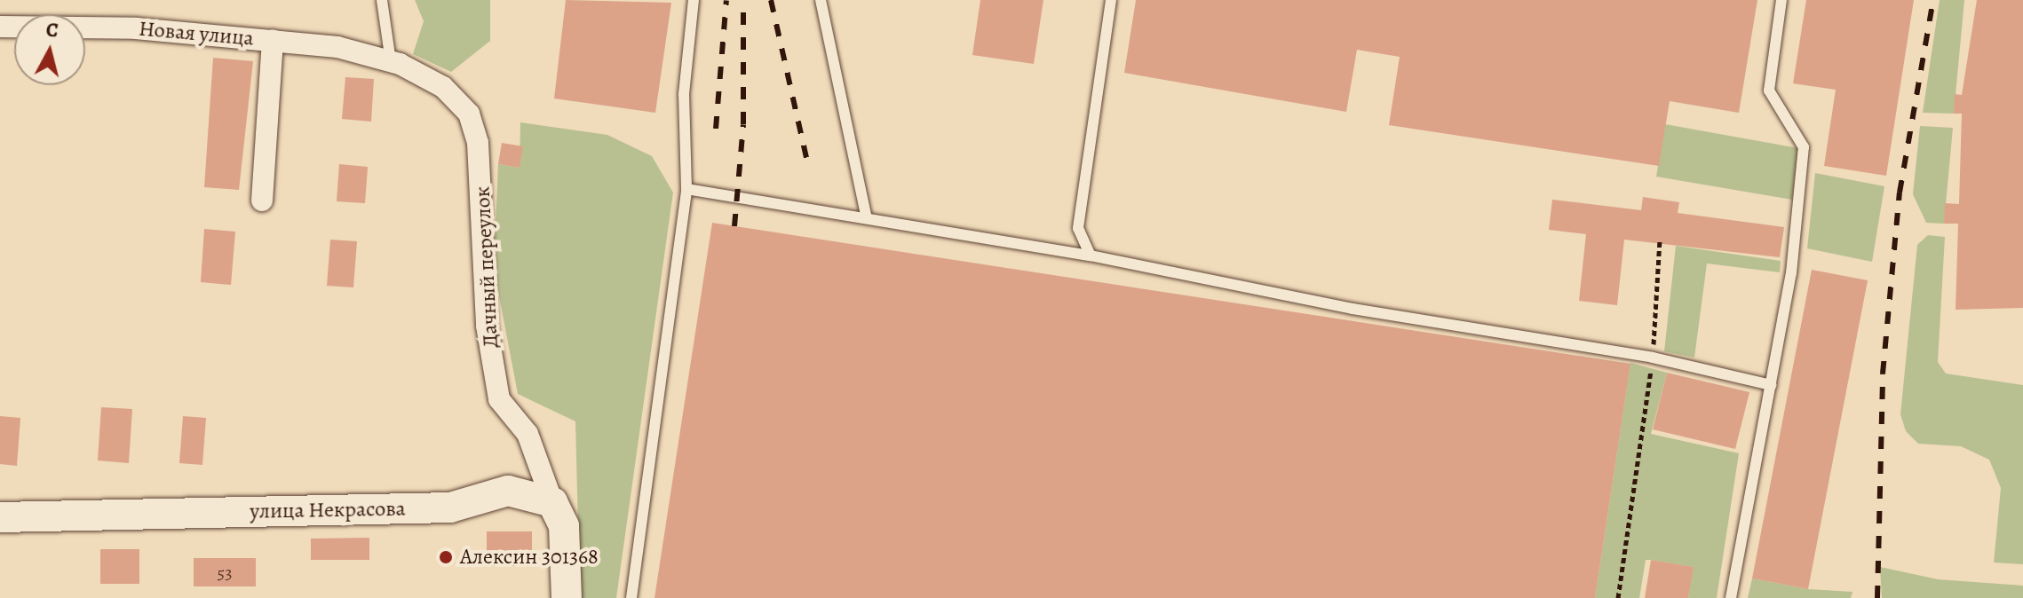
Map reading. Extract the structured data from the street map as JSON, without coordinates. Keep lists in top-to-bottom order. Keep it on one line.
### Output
{"streets":{"main road":["улица Некрасова"],"street":["Новая улица","Дачный переулок"]},"crossings":[["Новая улица","Дачный переулок"],["Дачный переулок","улица Некрасова"]],"places":["Алексин 301368"],"house_numbers":["53"],"north":"top"}
